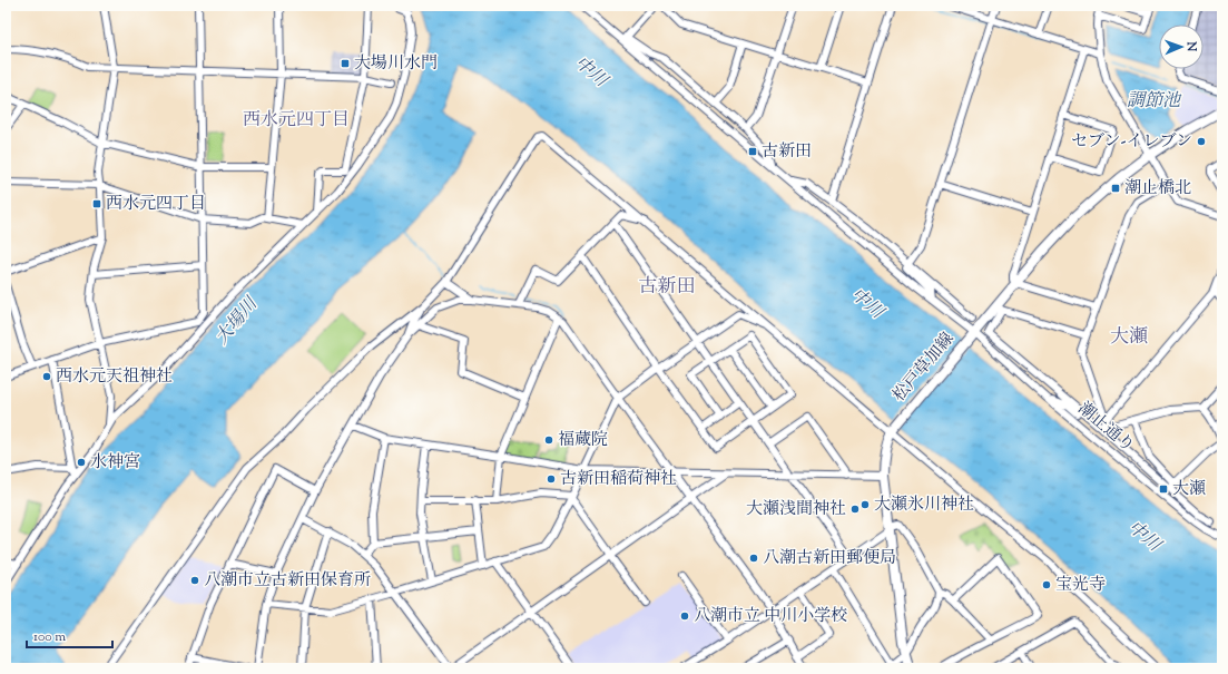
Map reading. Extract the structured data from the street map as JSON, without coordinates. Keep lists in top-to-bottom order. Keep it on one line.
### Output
{"streets":{"main road":["松戸草加線"],"street":["潮止通り"]},"crossings":[["松戸草加線","潮止通り"]],"districts":["西水元四丁目","古新田","大瀬"],"water":["中川","調節池","大場川"],"places":{"transit":["大場川水門","古新田","潮止橋北","西水元四丁目","大瀬"],"other":["セブン-イレブン","西水元天祖神社","福蔵院","水神宮","古新田稲荷神社","大瀬氷川神社","大瀬浅間神社","八潮古新田郵便局","八潮市立古新田保育所","宝光寺","八潮市立 中川小学校"]},"scale_bar":"100 m","north":"right"}
